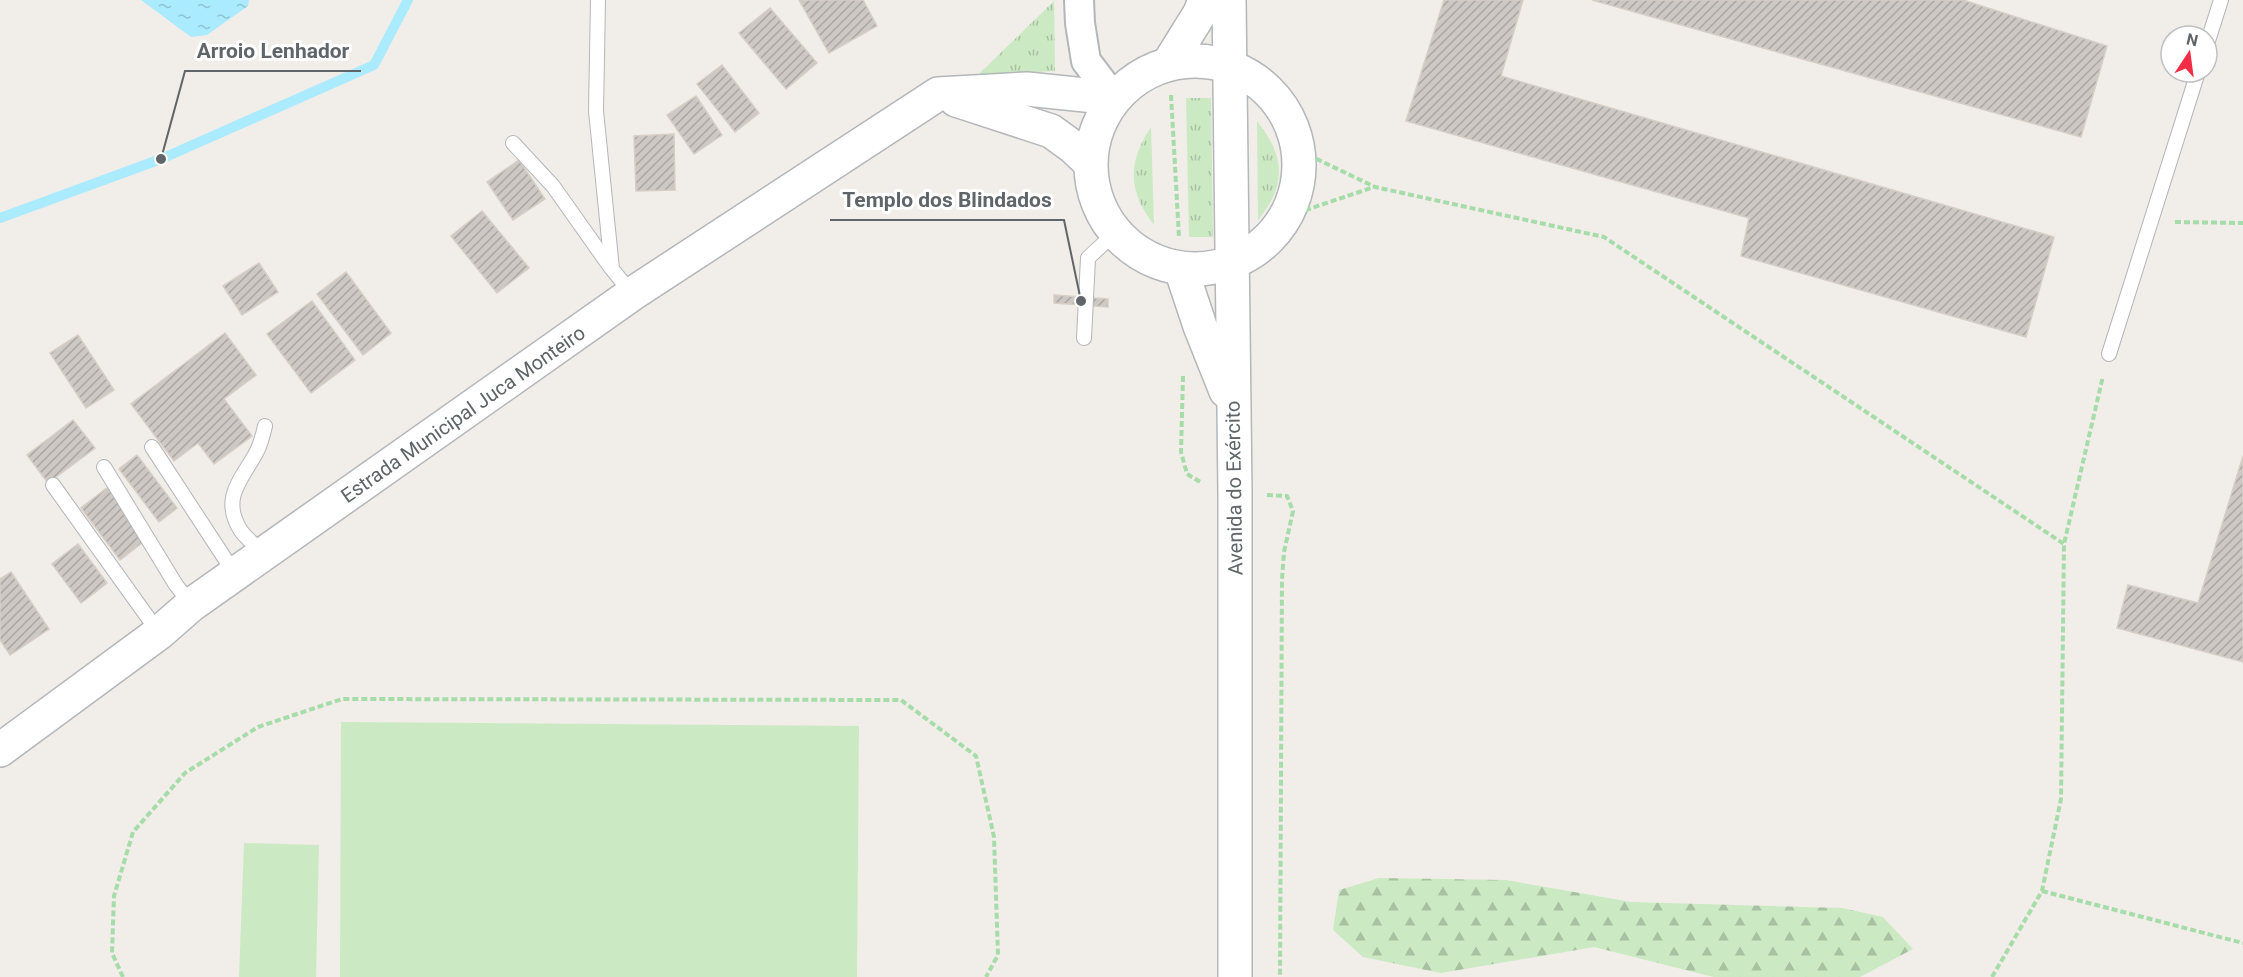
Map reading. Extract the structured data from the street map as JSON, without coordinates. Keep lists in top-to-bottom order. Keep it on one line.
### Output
{"streets":{"street":["Estrada Municipal Juca Monteiro","Avenida do Exército"]},"places":["Arroio Lenhador","Templo dos Blindados"],"north":"top"}
